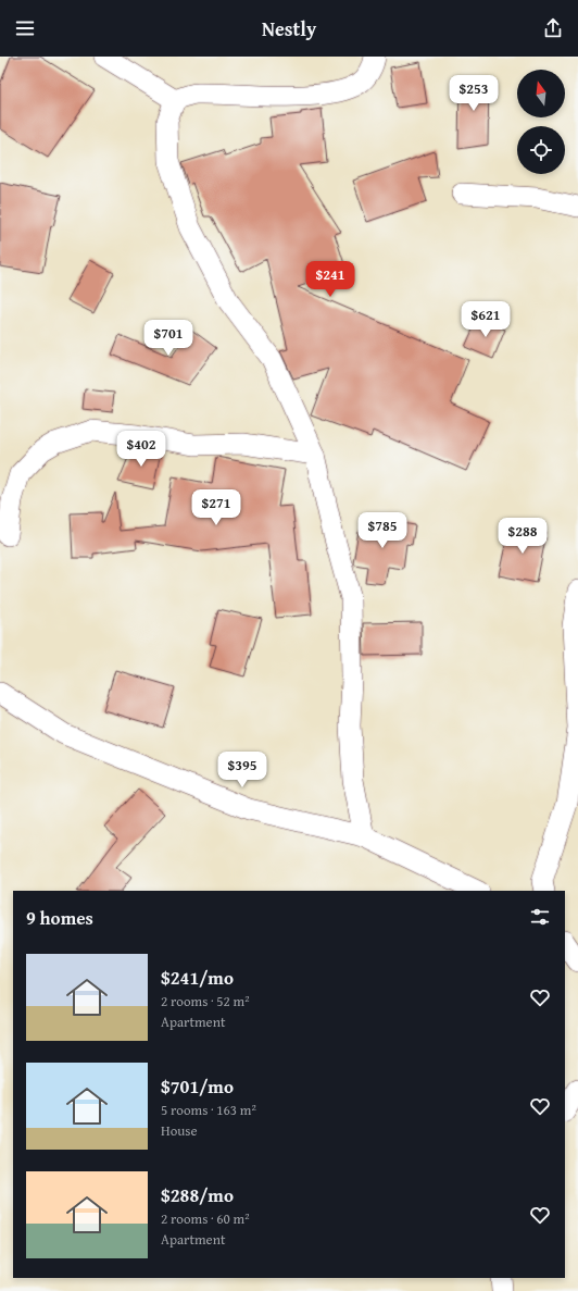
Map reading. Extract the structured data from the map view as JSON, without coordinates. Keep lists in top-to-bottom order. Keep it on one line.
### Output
{"north":"top","page":{"header":"Nestly","price":["$253","$241","$621","$701","$402","$271","$785","$288","$395"],"heading":"9 homes","list":[{"name":"$241/mo","note":"2 rooms · 52 m² · Apartment"},{"name":"$701/mo","note":"5 rooms · 163 m² · House"},{"name":"$288/mo","note":"2 rooms · 60 m² · Apartment"}]}}
